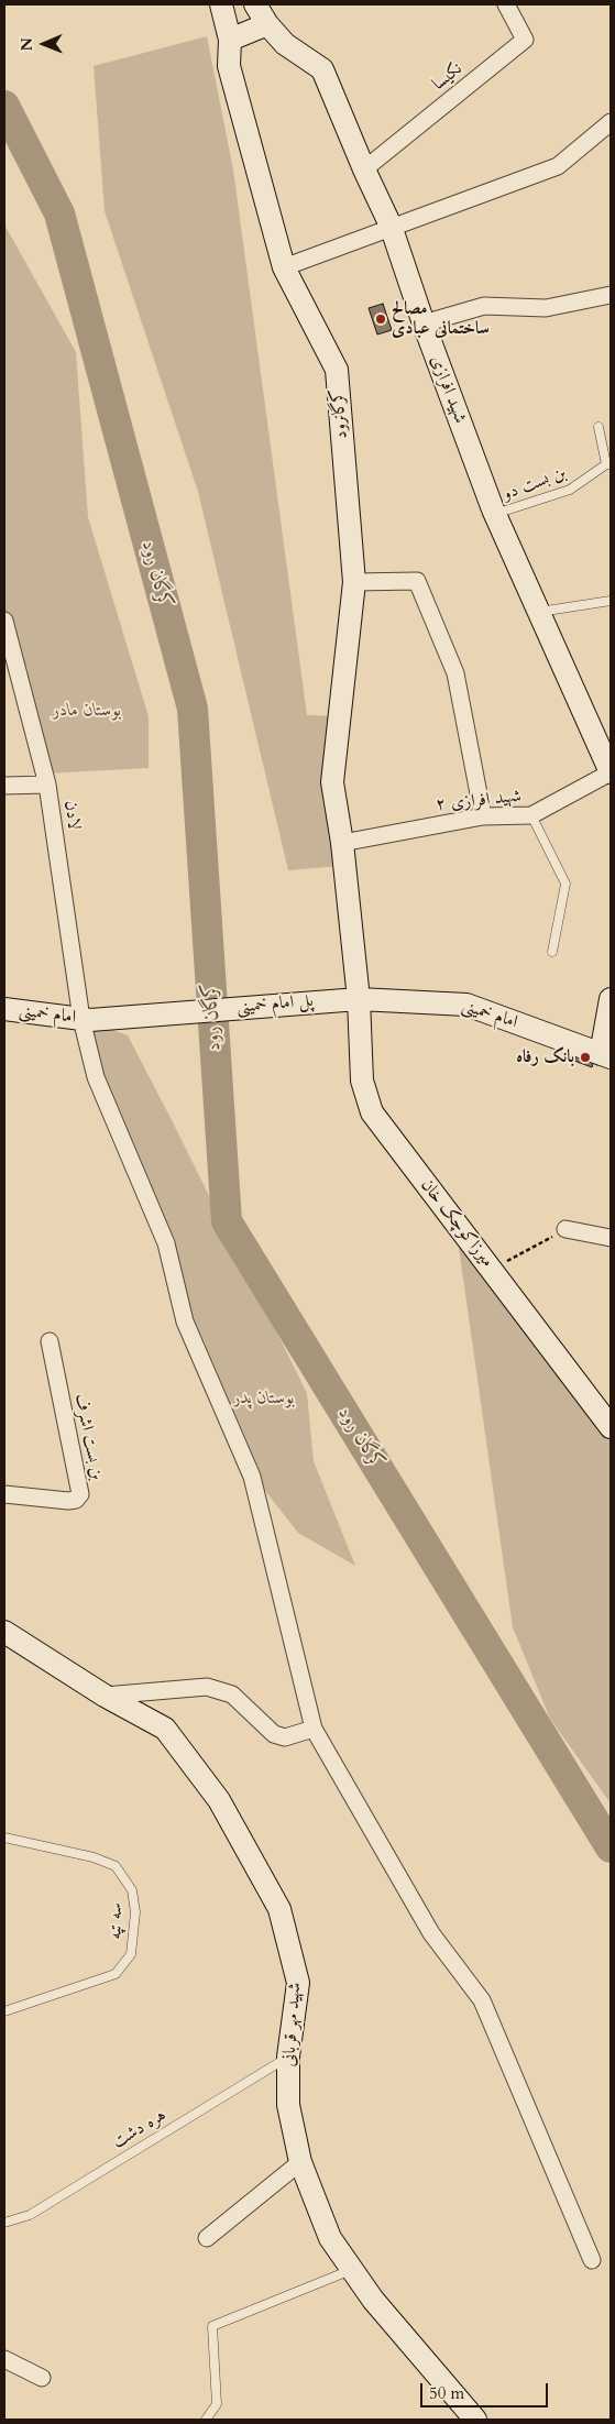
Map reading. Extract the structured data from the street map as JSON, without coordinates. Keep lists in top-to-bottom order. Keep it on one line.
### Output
{"streets":{"street":["نکیسا","شهید افرازی","کرگانرود","شهید افرازی ۲","لادن","پل امام خمینی","امام خمینی","میرزاکوچک خان","بن بست اشرف","شهید مهر قربانی"],"lane":["بن بست دو","سه تپه","هره دشت"]},"crossings":[["نکیسا","شهید افرازی"],["شهید افرازی","بن بست دو"],["شهید افرازی","شهید افرازی ۲"],["کرگانرود","شهید افرازی ۲"],["کرگانرود","میرزاکوچک خان"],["شهید افرازی ۲","میرزاکوچک خان"],["لادن","پل امام خمینی"],["لادن","امام خمینی"],["پل امام خمینی","امام خمینی"],["امام خمینی","میرزاکوچک خان"],["شهید مهر قربانی","هره دشت"]],"water":["کرگان رود"],"parks":["بوستان مادر","بوستان پدر"],"places":["مصالح ساختمانی عبادی","بانک رفاه"],"scale_bar":"50 m","north":"left"}
